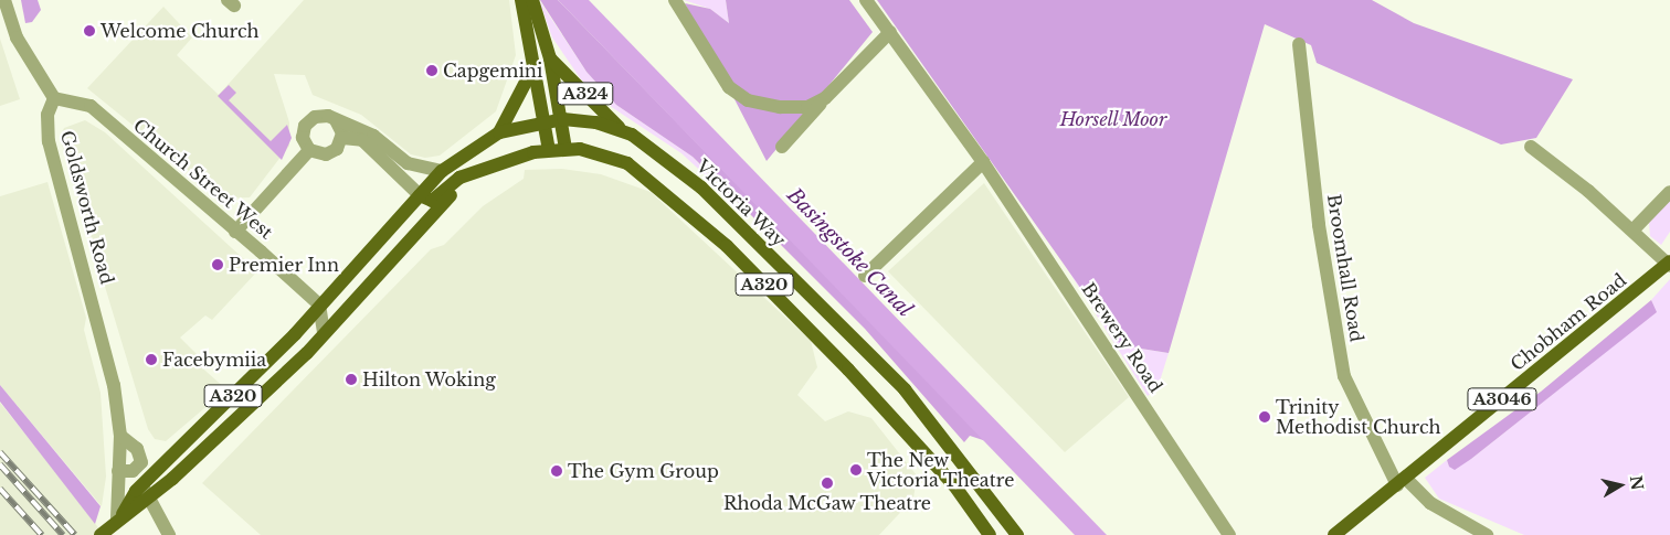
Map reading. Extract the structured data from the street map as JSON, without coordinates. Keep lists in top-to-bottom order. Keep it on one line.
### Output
{"streets":{"main road":["A324","Victoria Way","A320","Chobham Road","A3046"],"street":["Church Street West","Goldsworth Road","Broomhall Road","Brewery Road"]},"crossings":[["A324","Victoria Way"],["A324","A320"],["Church Street West","Victoria Way"],["Church Street West","Goldsworth Road"],["Church Street West","A320"],["Victoria Way","A320"],["Goldsworth Road","A320"],["Broomhall Road","Chobham Road"]],"water":["Basingstoke Canal"],"parks":["Horsell Moor"],"places":["Welcome Church","Capgemini","Premier Inn","Facebymiia","Hilton Woking","Trinity Methodist Church","The New Victoria Theatre","The Gym Group","Rhoda McGaw Theatre"],"north":"right"}
